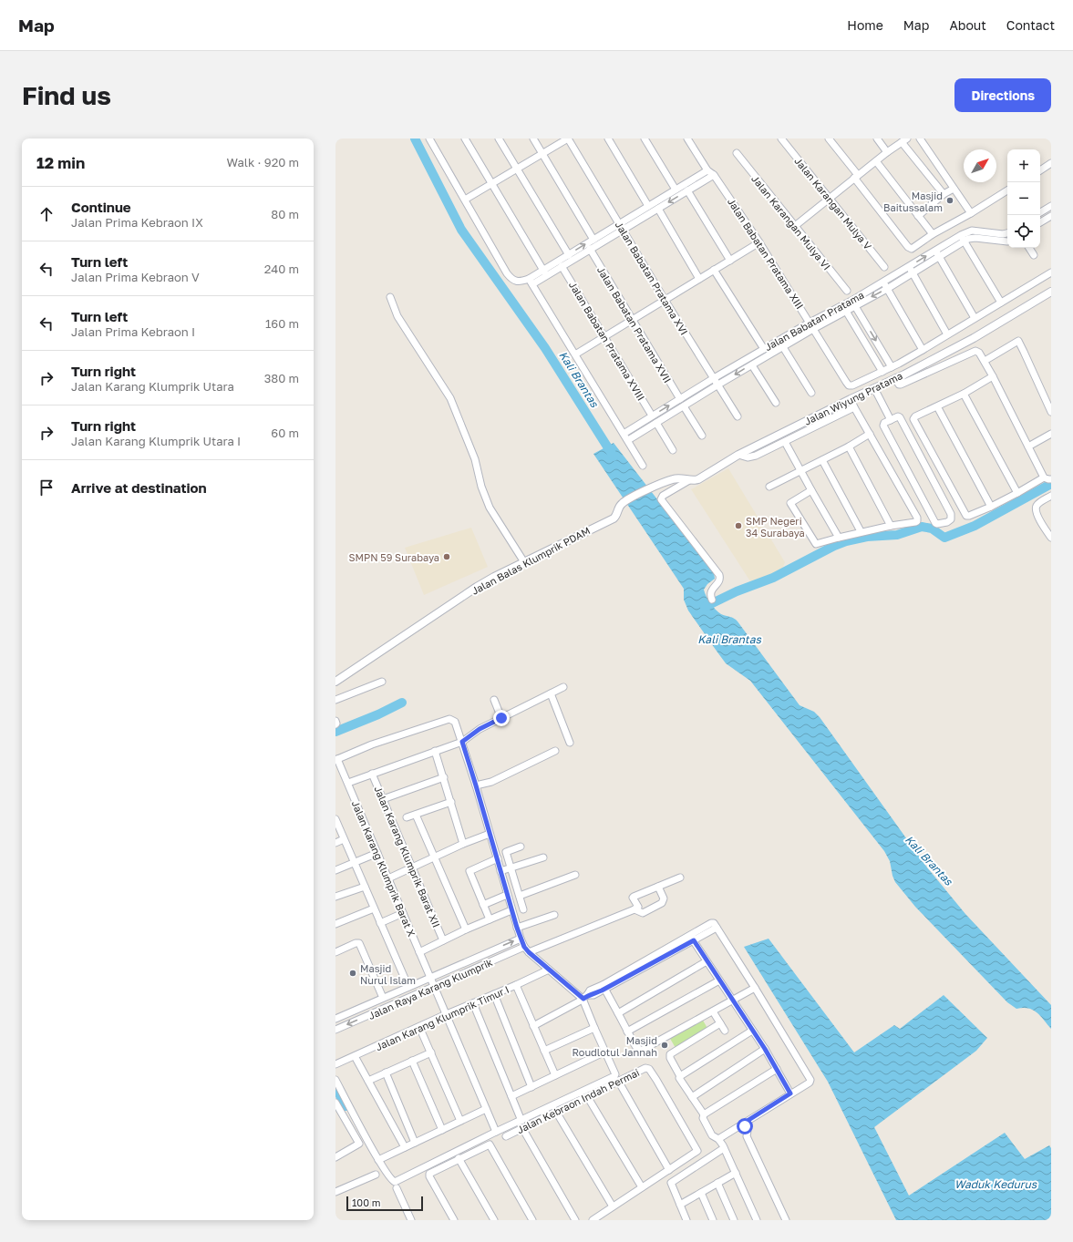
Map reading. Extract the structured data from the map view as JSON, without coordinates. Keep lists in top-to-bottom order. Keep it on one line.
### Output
{"streets":{"street":["Jalan Karangan Mulya V","Jalan Karangan Mulya VI","Jalan Babatan Pratama XIII","Jalan Babatan Pratama XVI","Jalan Babatan Pratama","Jalan Babatan Pratama XVII","Jalan Babatan Pratama XVIII","Jalan Wiyung Pratama","Jalan Balas Klumprik PDAM","Jalan Karang Klumprik Barat XII","Jalan Karang Klumprik Barat X","Jalan Raya Karang Klumprik","Jalan Karang Klumprik Timur I","Jalan Kebraon Indah Permai"]},"crossings":[["Jalan Babatan Pratama XIII","Jalan Babatan Pratama"],["Jalan Babatan Pratama XIII","Jalan Wiyung Pratama"],["Jalan Babatan Pratama XVI","Jalan Babatan Pratama"],["Jalan Babatan Pratama","Jalan Babatan Pratama XVII"],["Jalan Babatan Pratama","Jalan Babatan Pratama XVIII"],["Jalan Wiyung Pratama","Jalan Balas Klumprik PDAM"],["Jalan Karang Klumprik Barat X","Jalan Raya Karang Klumprik"],["Jalan Karang Klumprik Barat X","Jalan Karang Klumprik Timur I"]],"water":["Kali Brantas","Waduk Kedurus"],"places":["Masjid Baitussalam","SMP Negeri 34 Surabaya","SMPN 59 Surabaya","Masjid Nurul Islam","Masjid Roudlotul Jannah"],"scale_bar":"100 m","north":"top right","page":{"header":"Map","nav":["Home","Map","About","Contact"],"buttons":"Directions","title":"Find us","heading":["12 min","Walk · 920 m"],"map_buttons":["+","−"],"list":[["Continue","Jalan Prima Kebraon IX","80 m"],["Turn left","Jalan Prima Kebraon V","240 m"],["Turn left","Jalan Prima Kebraon I","160 m"],["Turn right","Jalan Karang Klumprik Utara","380 m"],["Turn right","Jalan Karang Klumprik Utara I","60 m"],"Arrive at destination"],"scale":"100 m"}}
